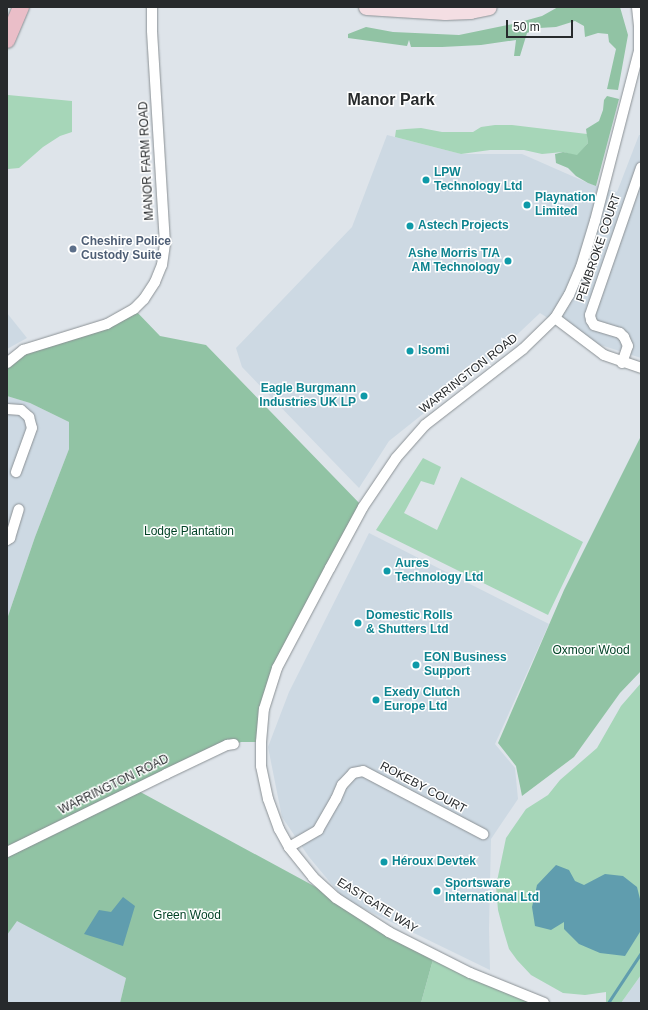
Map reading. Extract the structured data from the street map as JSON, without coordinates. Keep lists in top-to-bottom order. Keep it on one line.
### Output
{"streets":{"street":["MANOR FARM ROAD","PEMBROKE COURT","WARRINGTON ROAD","ROKEBY COURT","EASTGATE WAY"]},"crossings":[["WARRINGTON ROAD","EASTGATE WAY"],["ROKEBY COURT","EASTGATE WAY"]],"districts":["Manor Park"],"parks":["Lodge Plantation","Oxmoor Wood","Green Wood"],"places":["LPW Technology Ltd","Playnation Limited","Astech Projects","Cheshire Police Custody Suite","Ashe Morris T/A AM Technology","Isomi","Eagle Burgmann Industries UK LP","Aures Technology Ltd","Domestic Rolls & Shutters Ltd","EON Business Support","Exedy Clutch Europe Ltd","Héroux Devtek","Sportsware International Ltd"],"scale_bar":"50 m"}
